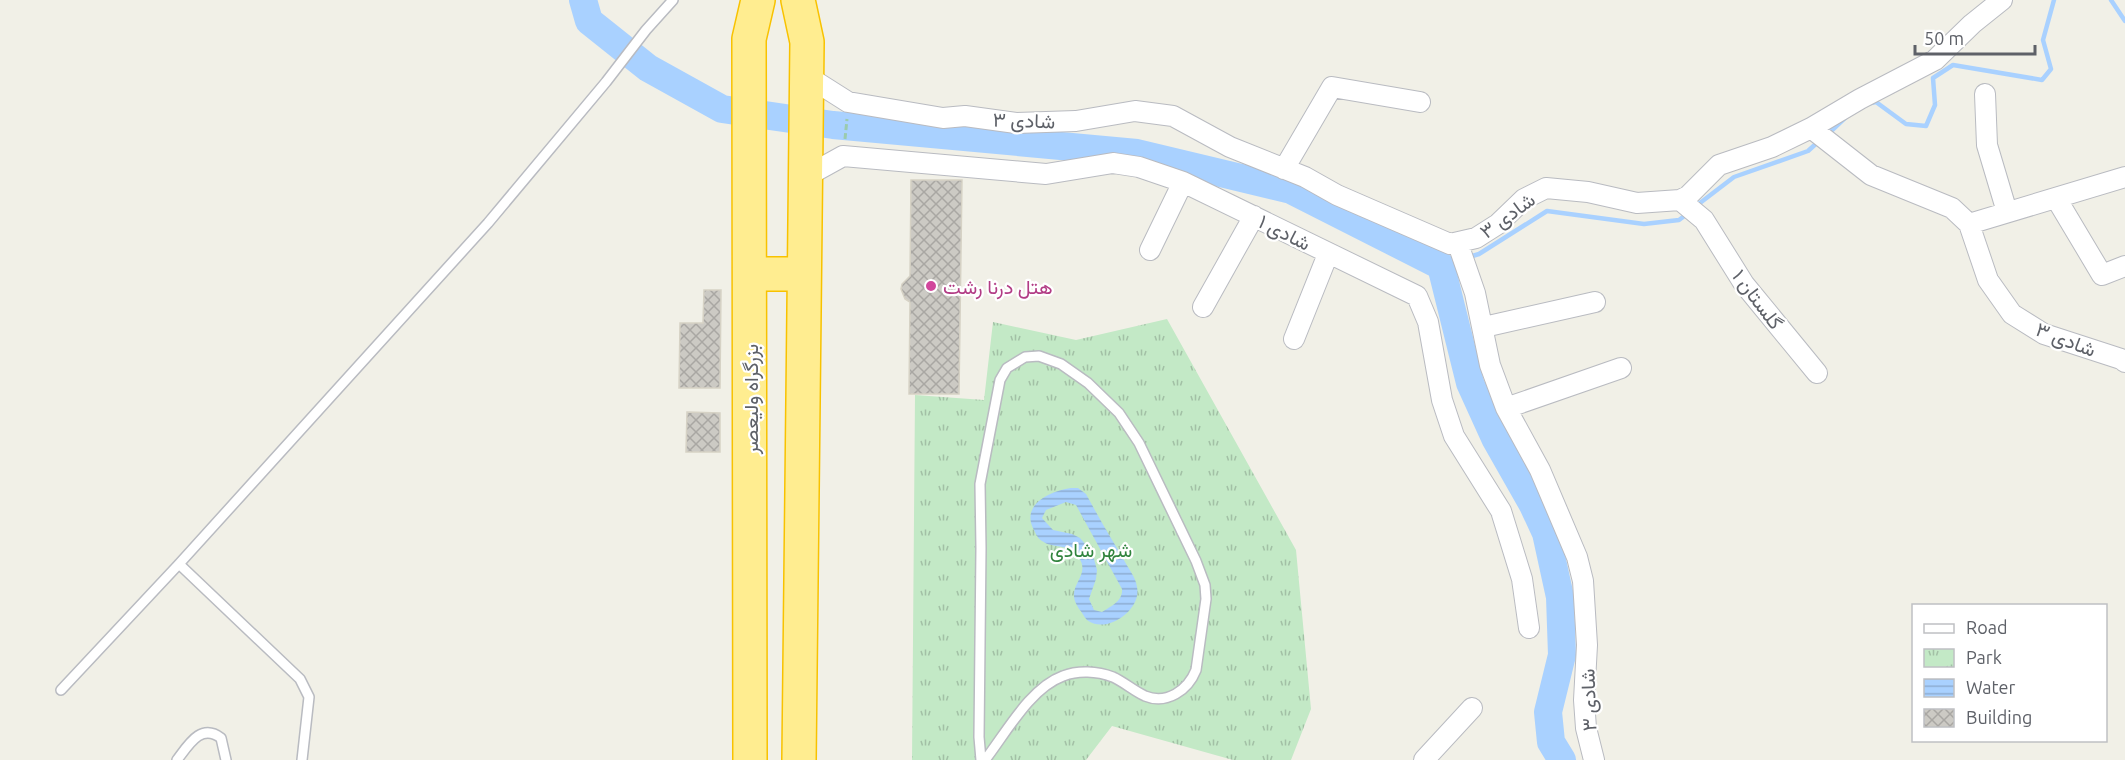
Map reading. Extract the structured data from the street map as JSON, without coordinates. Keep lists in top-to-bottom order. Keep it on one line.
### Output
{"streets":{"highway":["بزرگراه ولیعصر"],"street":["شادی ۳","شادی ۱","گلستان ۱"]},"crossings":[["شادی ۳","گلستان ۱"]],"parks":["شهر شادی"],"places":["هتل درنا رشت"],"legend":["Road","Park","Water","Building"],"scale_bar":"50 m"}
